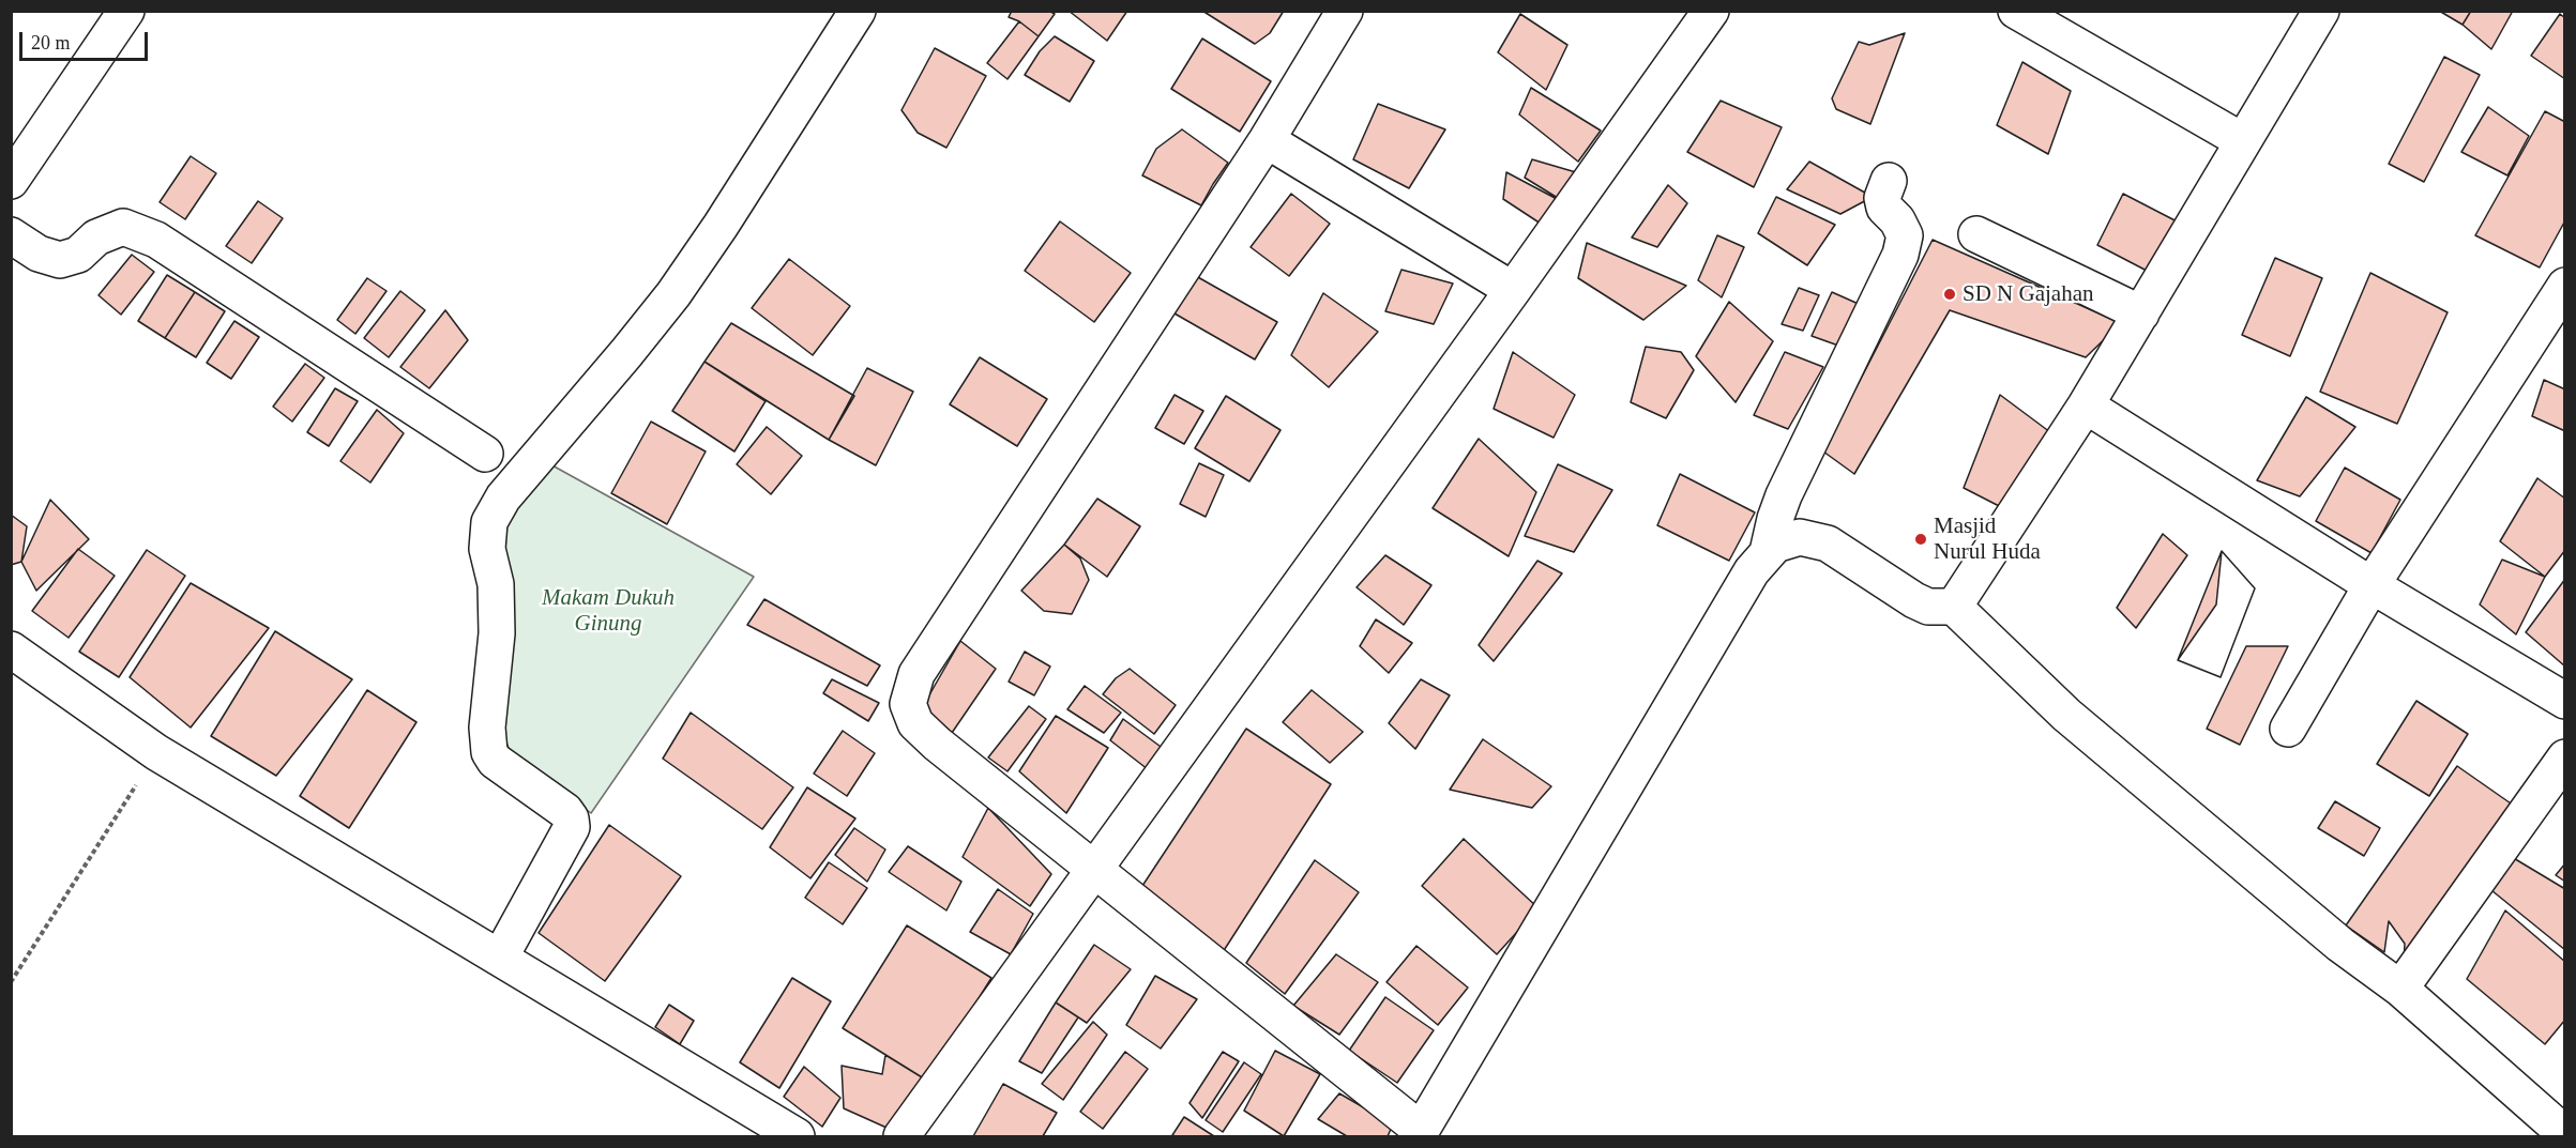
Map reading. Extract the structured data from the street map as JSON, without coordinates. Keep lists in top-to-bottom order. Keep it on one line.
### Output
{"parks":["Makam Dukuh Ginung"],"places":["SD N Gajahan","Masjid Nurul Huda"],"scale_bar":"20 m"}
